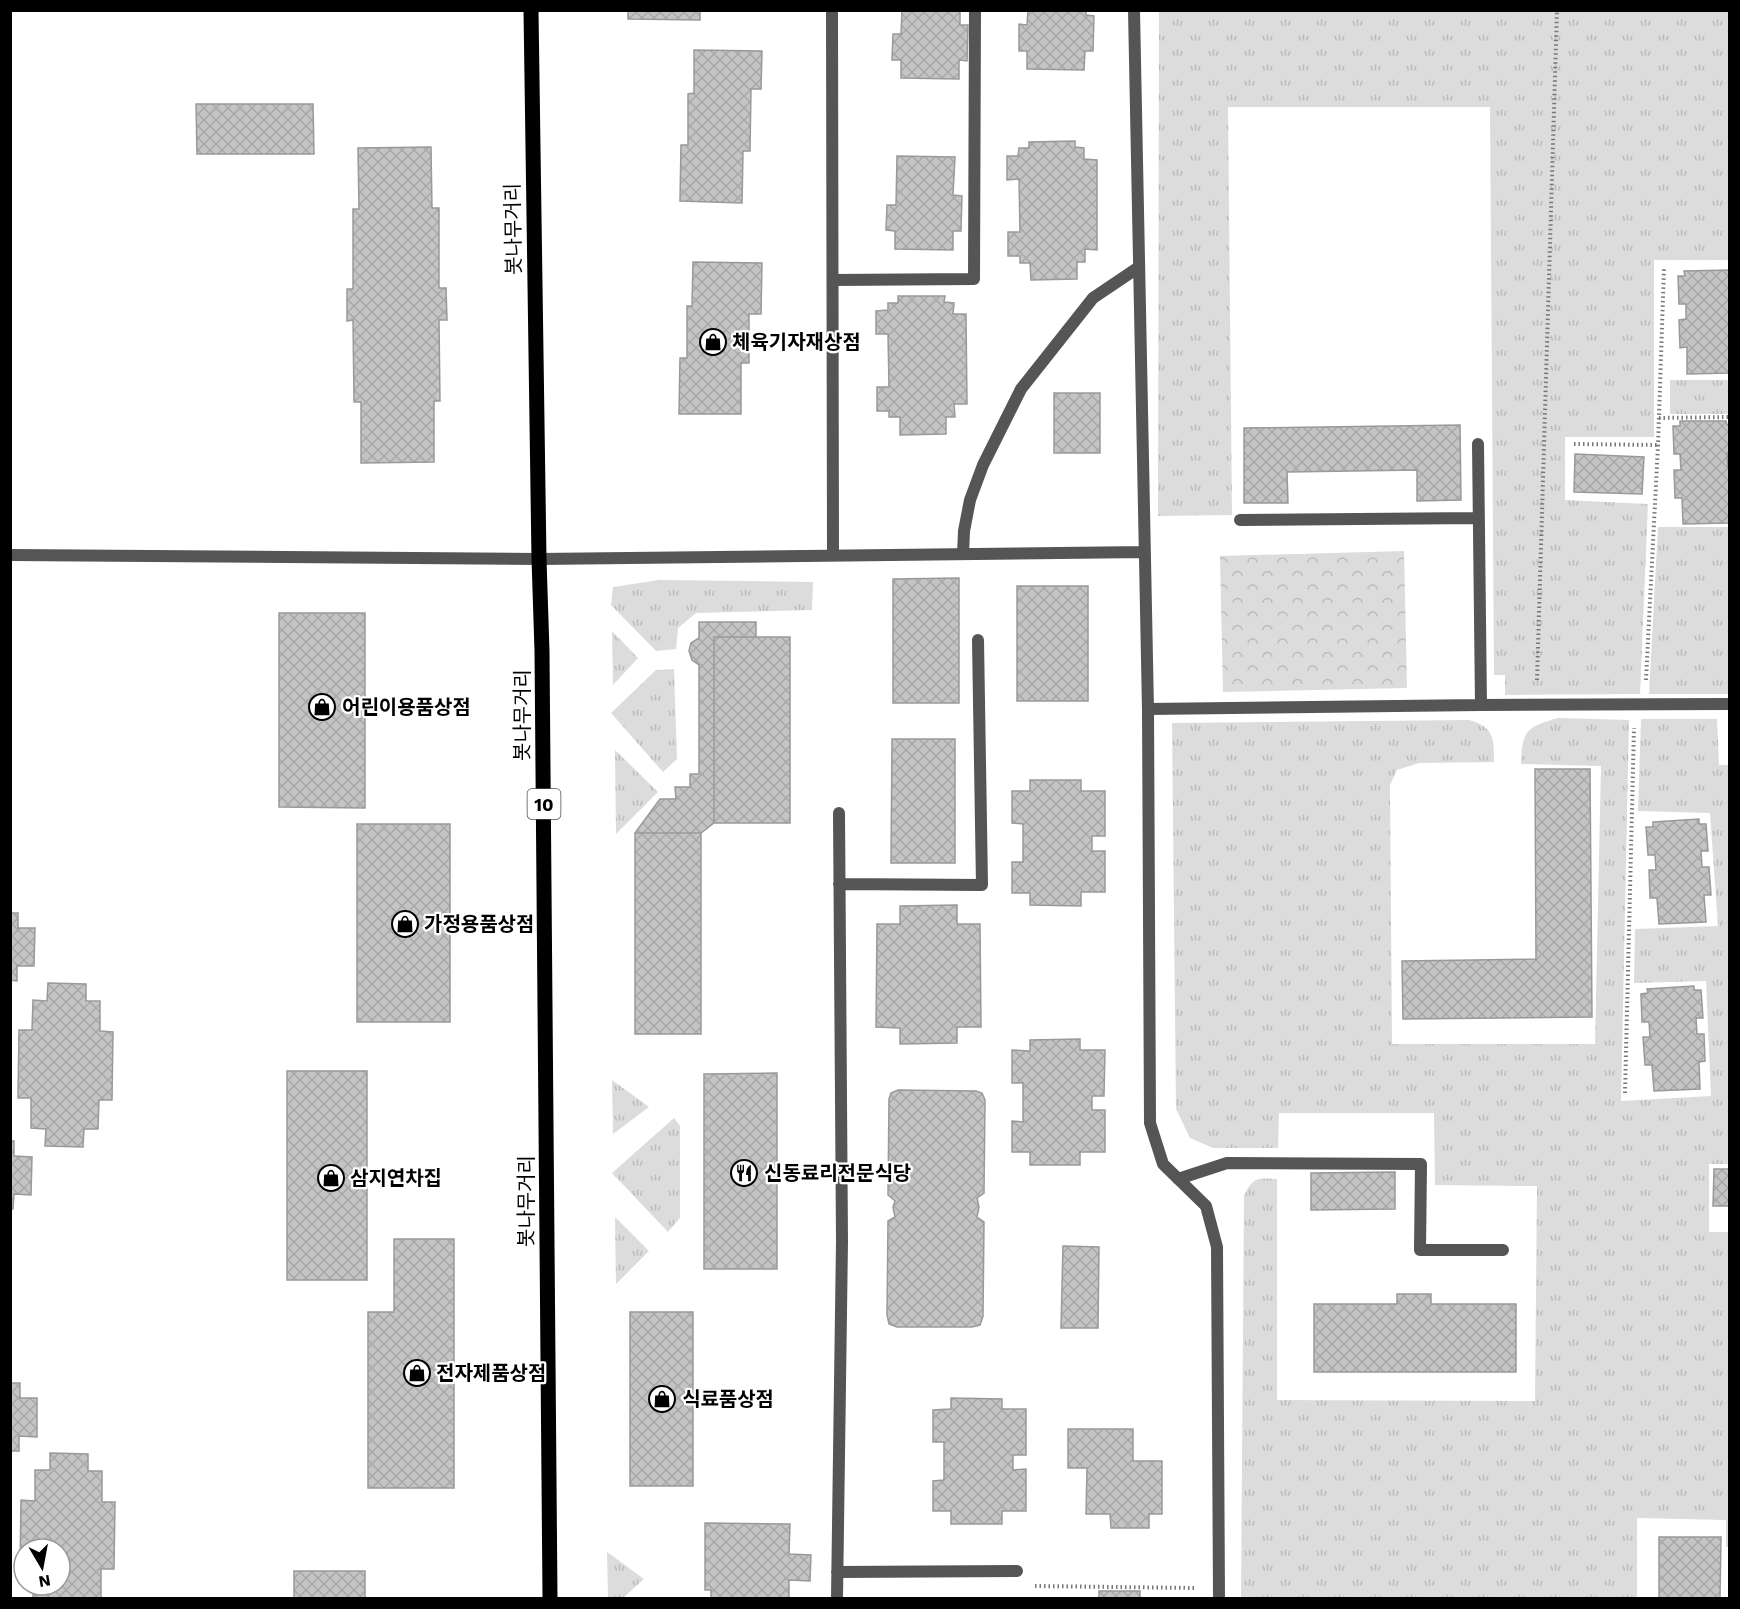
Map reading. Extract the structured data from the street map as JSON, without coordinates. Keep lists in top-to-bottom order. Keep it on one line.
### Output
{"streets":{"main road":["봇나무거리","10"]},"places":{"shop":["체육기자재상점","어린이용품상점","가정용품상점","삼지연차집","전자제품상점","식료품상점"],"restaurant":["신동료리전문식당"]},"north":"bottom"}
